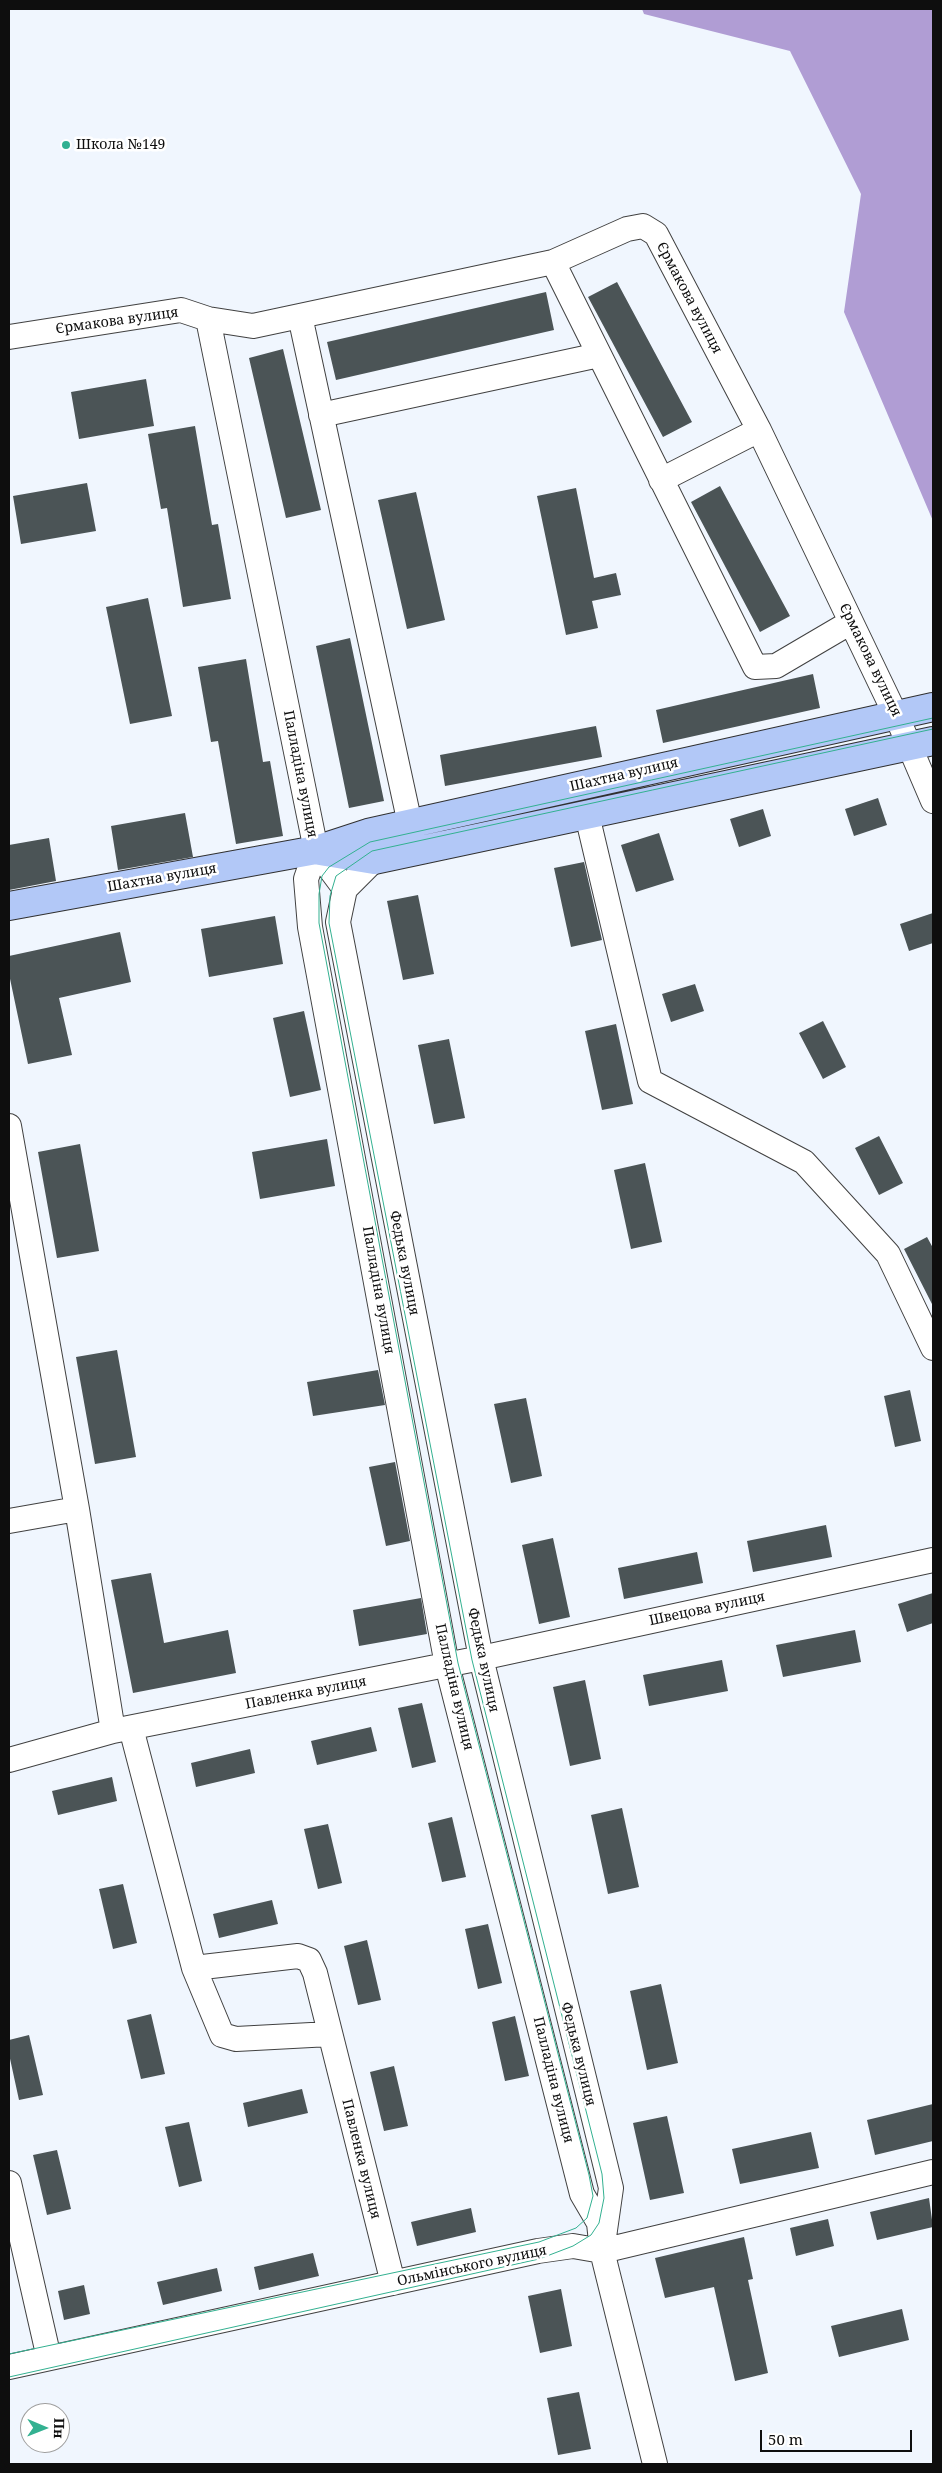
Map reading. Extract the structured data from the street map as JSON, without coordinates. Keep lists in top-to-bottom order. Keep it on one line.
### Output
{"streets":{"main road":["Шахтна вулиця"],"street":["Єрмакова вулиця","Палладіна вулиця","Федька вулиця","Швецова вулиця","Павленка вулиця","Ольмінського вулиця"]},"crossings":[["Єрмакова вулиця","Палладіна вулиця"],["Єрмакова вулиця","Шахтна вулиця"],["Палладіна вулиця","Шахтна вулиця"],["Палладіна вулиця","Федька вулиця"],["Палладіна вулиця","Павленка вулиця"],["Палладіна вулиця","Ольмінського вулиця"],["Федька вулиця","Швецова вулиця"],["Федька вулиця","Павленка вулиця"],["Федька вулиця","Ольмінського вулиця"],["Швецова вулиця","Павленка вулиця"],["Павленка вулиця","Ольмінського вулиця"]],"places":["Школа №149"],"scale_bar":"50 m","north":"right"}
